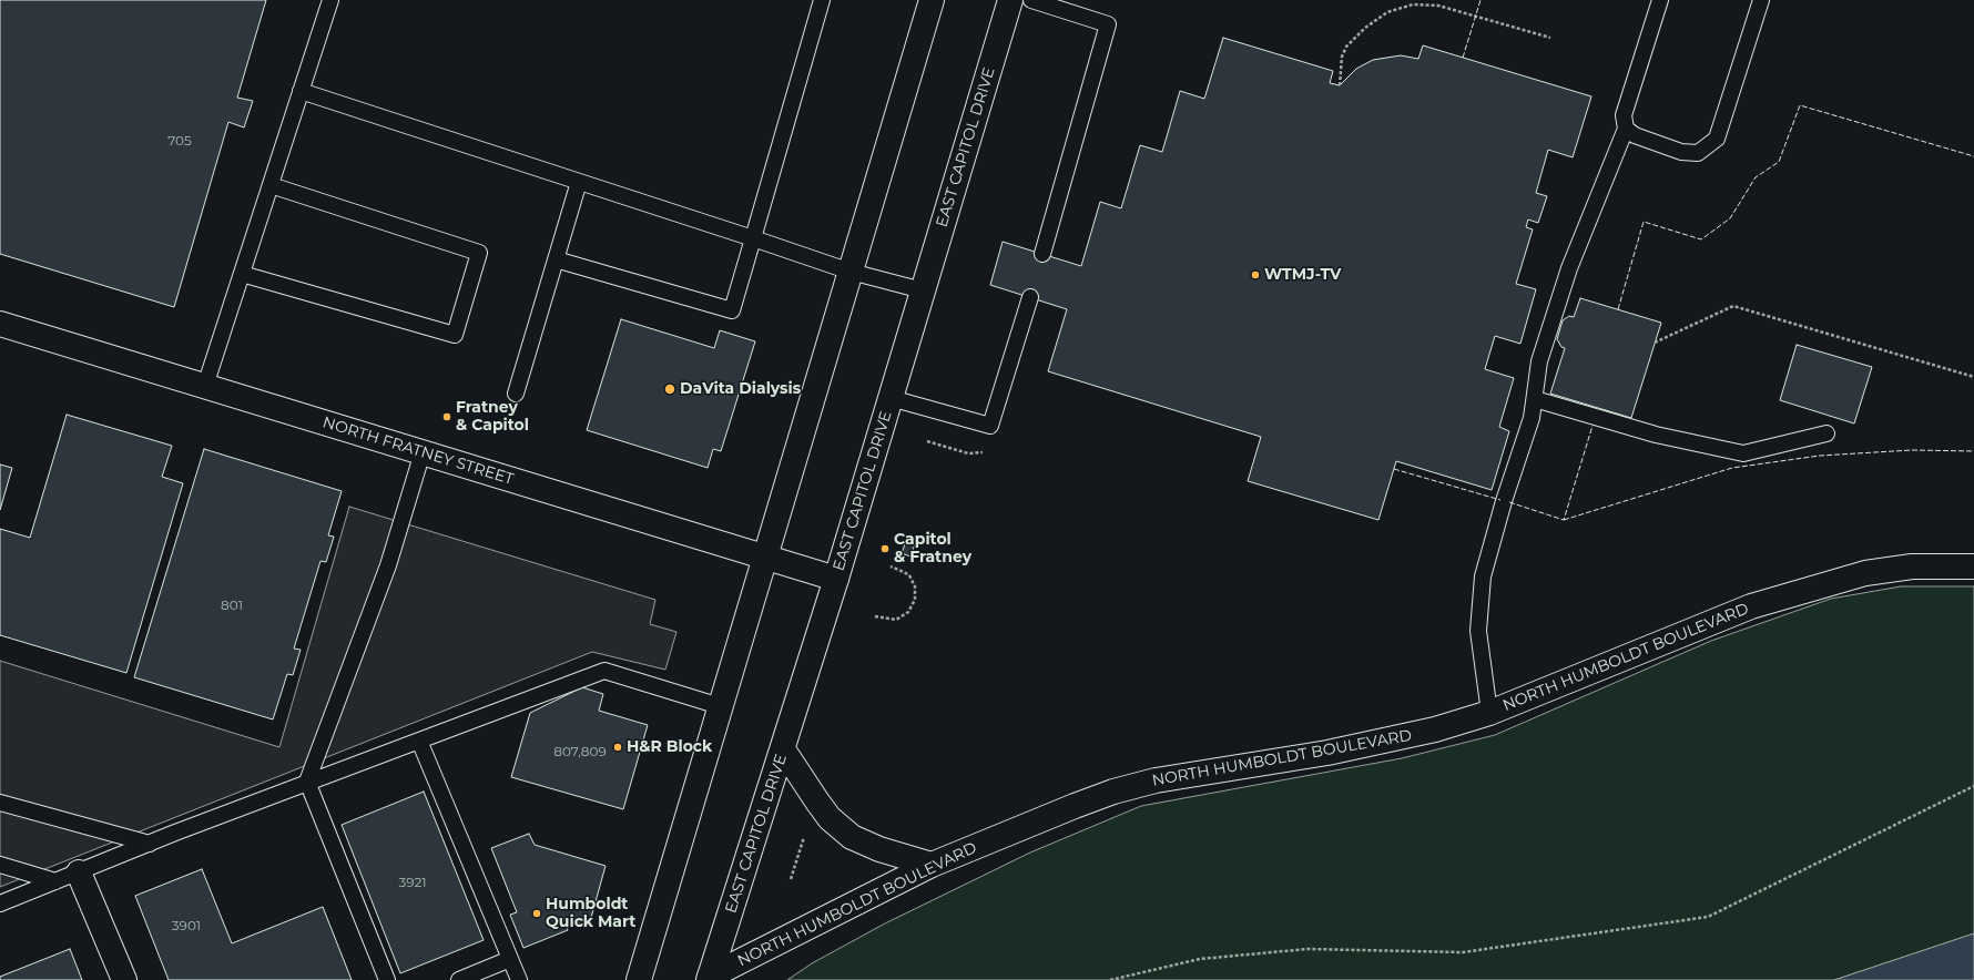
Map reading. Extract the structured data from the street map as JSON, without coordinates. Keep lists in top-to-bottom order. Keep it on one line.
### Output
{"streets":{"street":["EAST CAPITOL DRIVE","NORTH FRATNEY STREET","NORTH HUMBOLDT BOULEVARD"]},"crossings":[["EAST CAPITOL DRIVE","NORTH FRATNEY STREET"],["EAST CAPITOL DRIVE","NORTH HUMBOLDT BOULEVARD"]],"places":["WTMJ-TV","DaVita Dialysis","Fratney & Capitol","Capitol & Fratney","H&R Block","Humboldt Quick Mart"],"house_numbers":["705","801","807,809","3921","3901"]}
